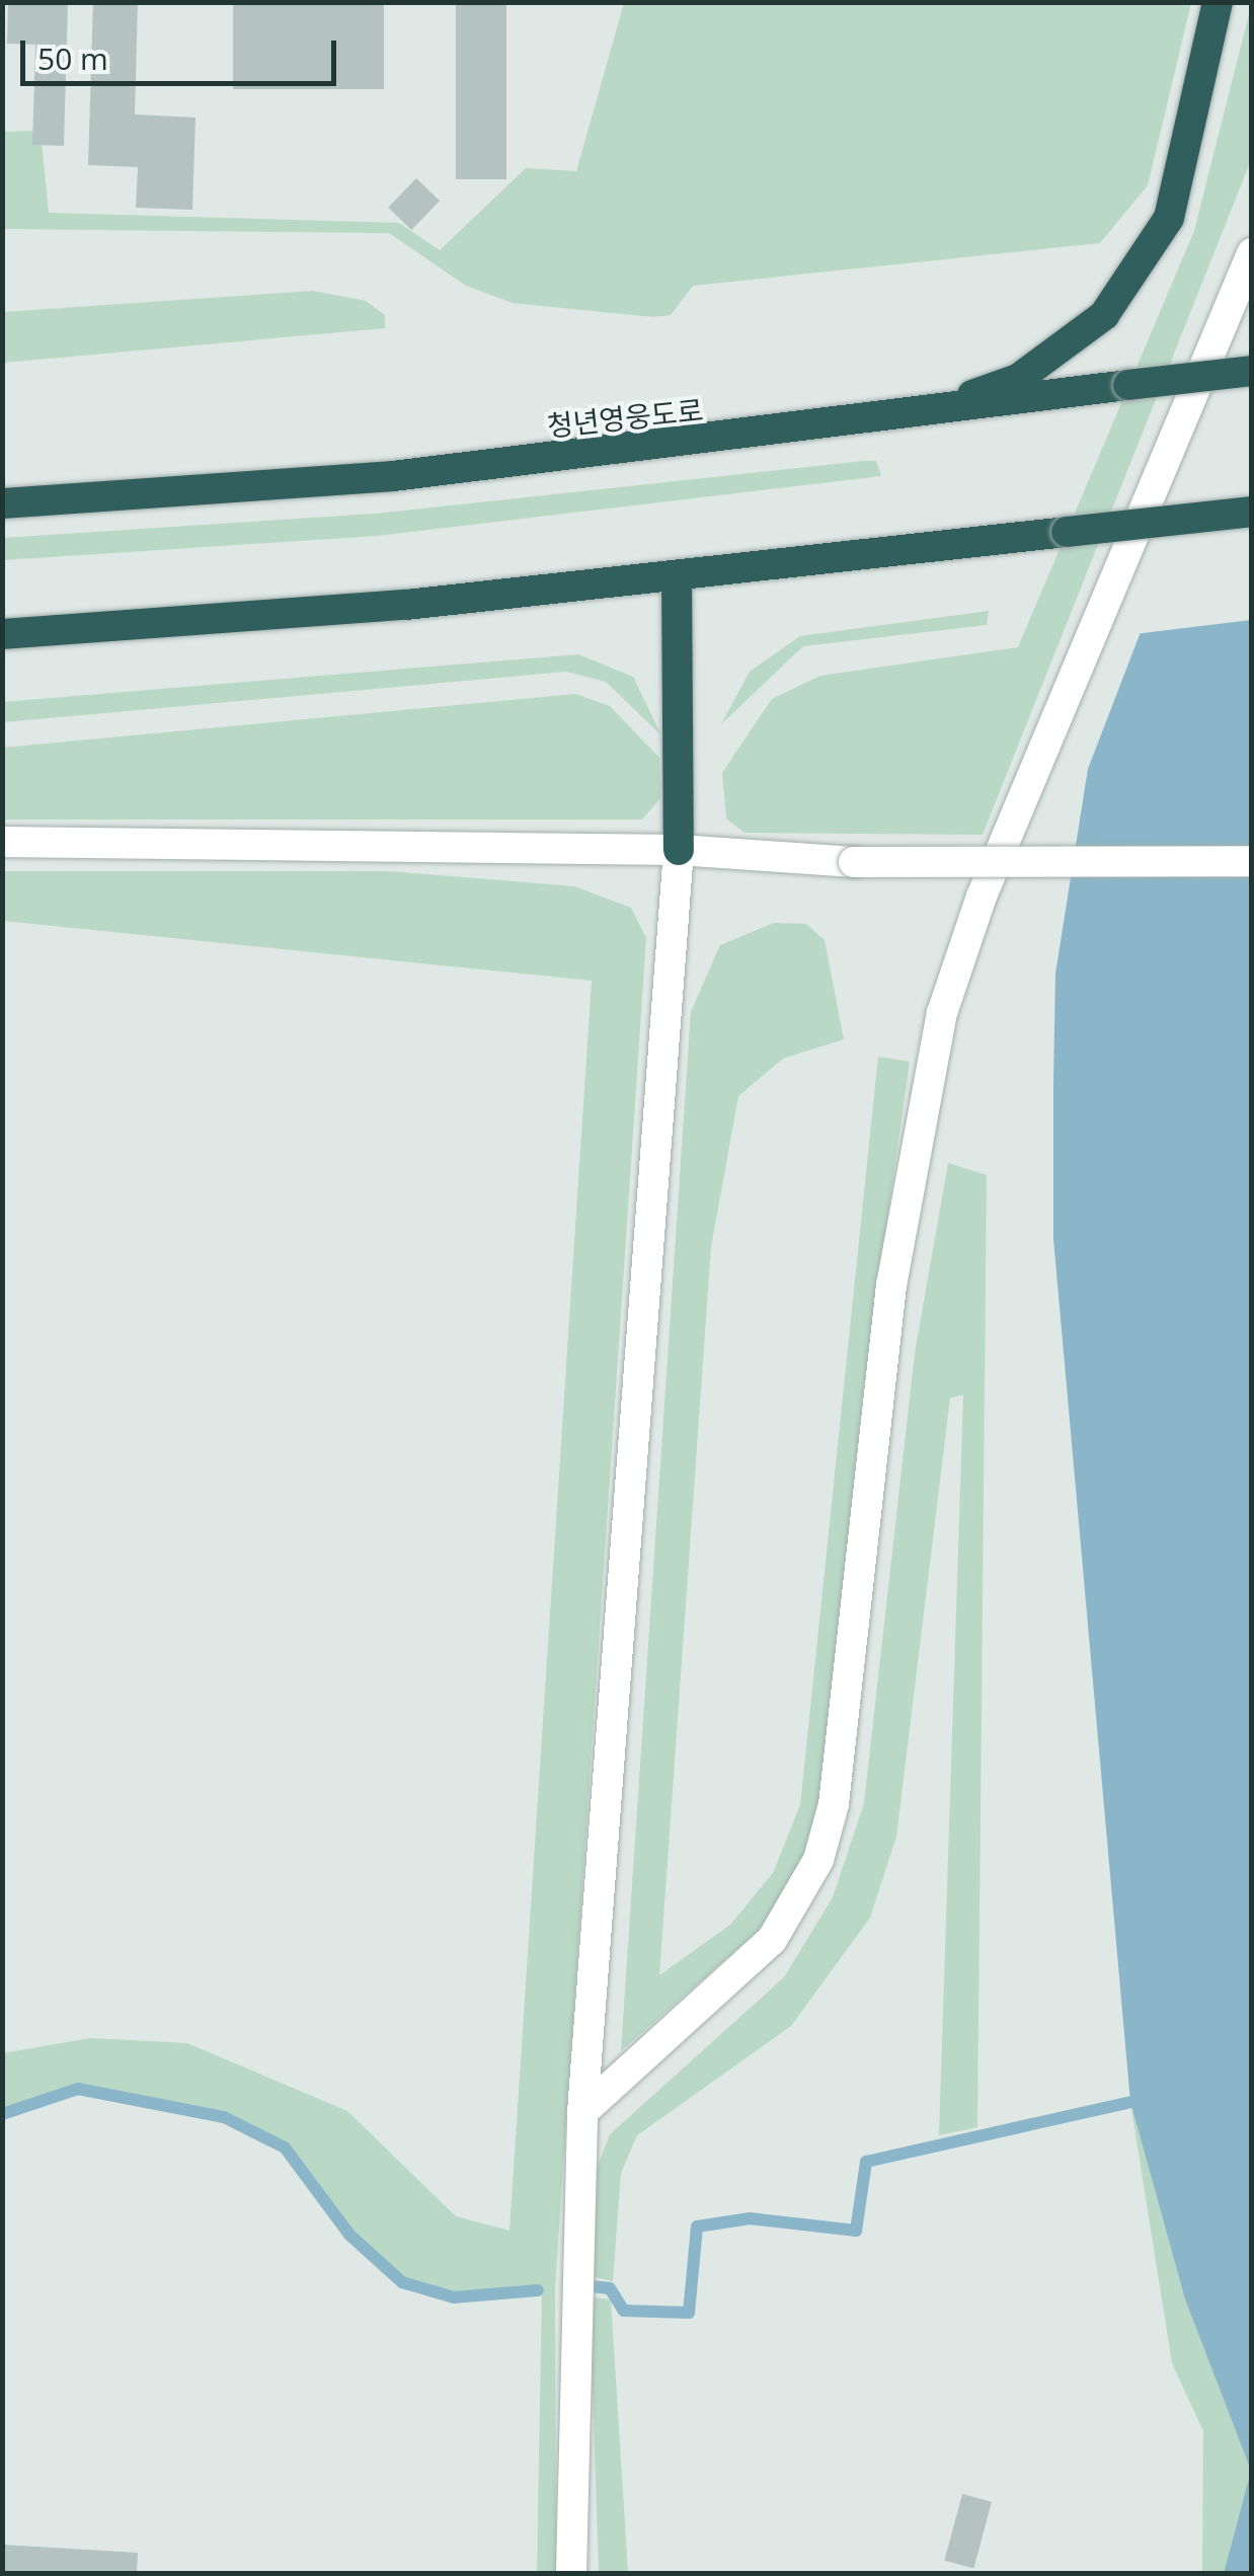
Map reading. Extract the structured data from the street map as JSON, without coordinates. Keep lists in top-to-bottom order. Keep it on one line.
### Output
{"streets":{"highway":["청년영웅도로"]},"scale_bar":"50 m"}
